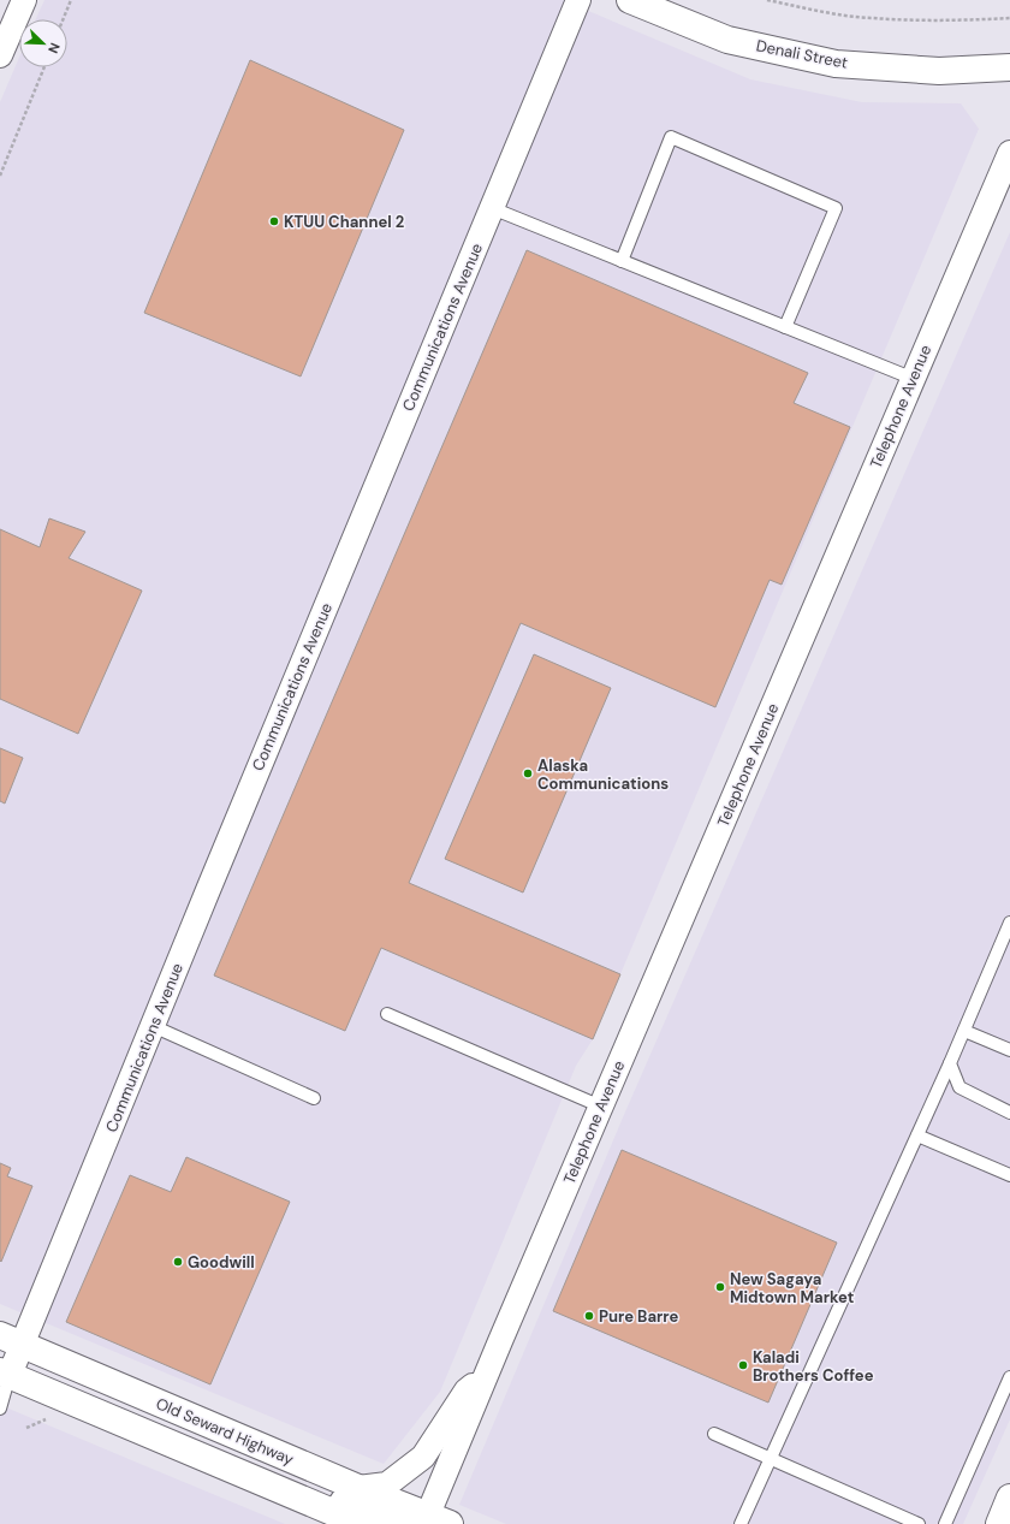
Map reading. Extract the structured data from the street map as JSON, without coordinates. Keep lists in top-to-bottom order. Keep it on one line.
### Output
{"streets":{"main road":["Denali Street","Old Seward Highway"],"street":["Communications Avenue","Telephone Avenue"]},"crossings":[["Communications Avenue","Old Seward Highway"],["Telephone Avenue","Old Seward Highway"]],"places":["KTUU Channel 2","Alaska Communications","Goodwill","New Sagaya Midtown Market","Pure Barre","Kaladi Brothers Coffee"],"north":"bottom right"}
